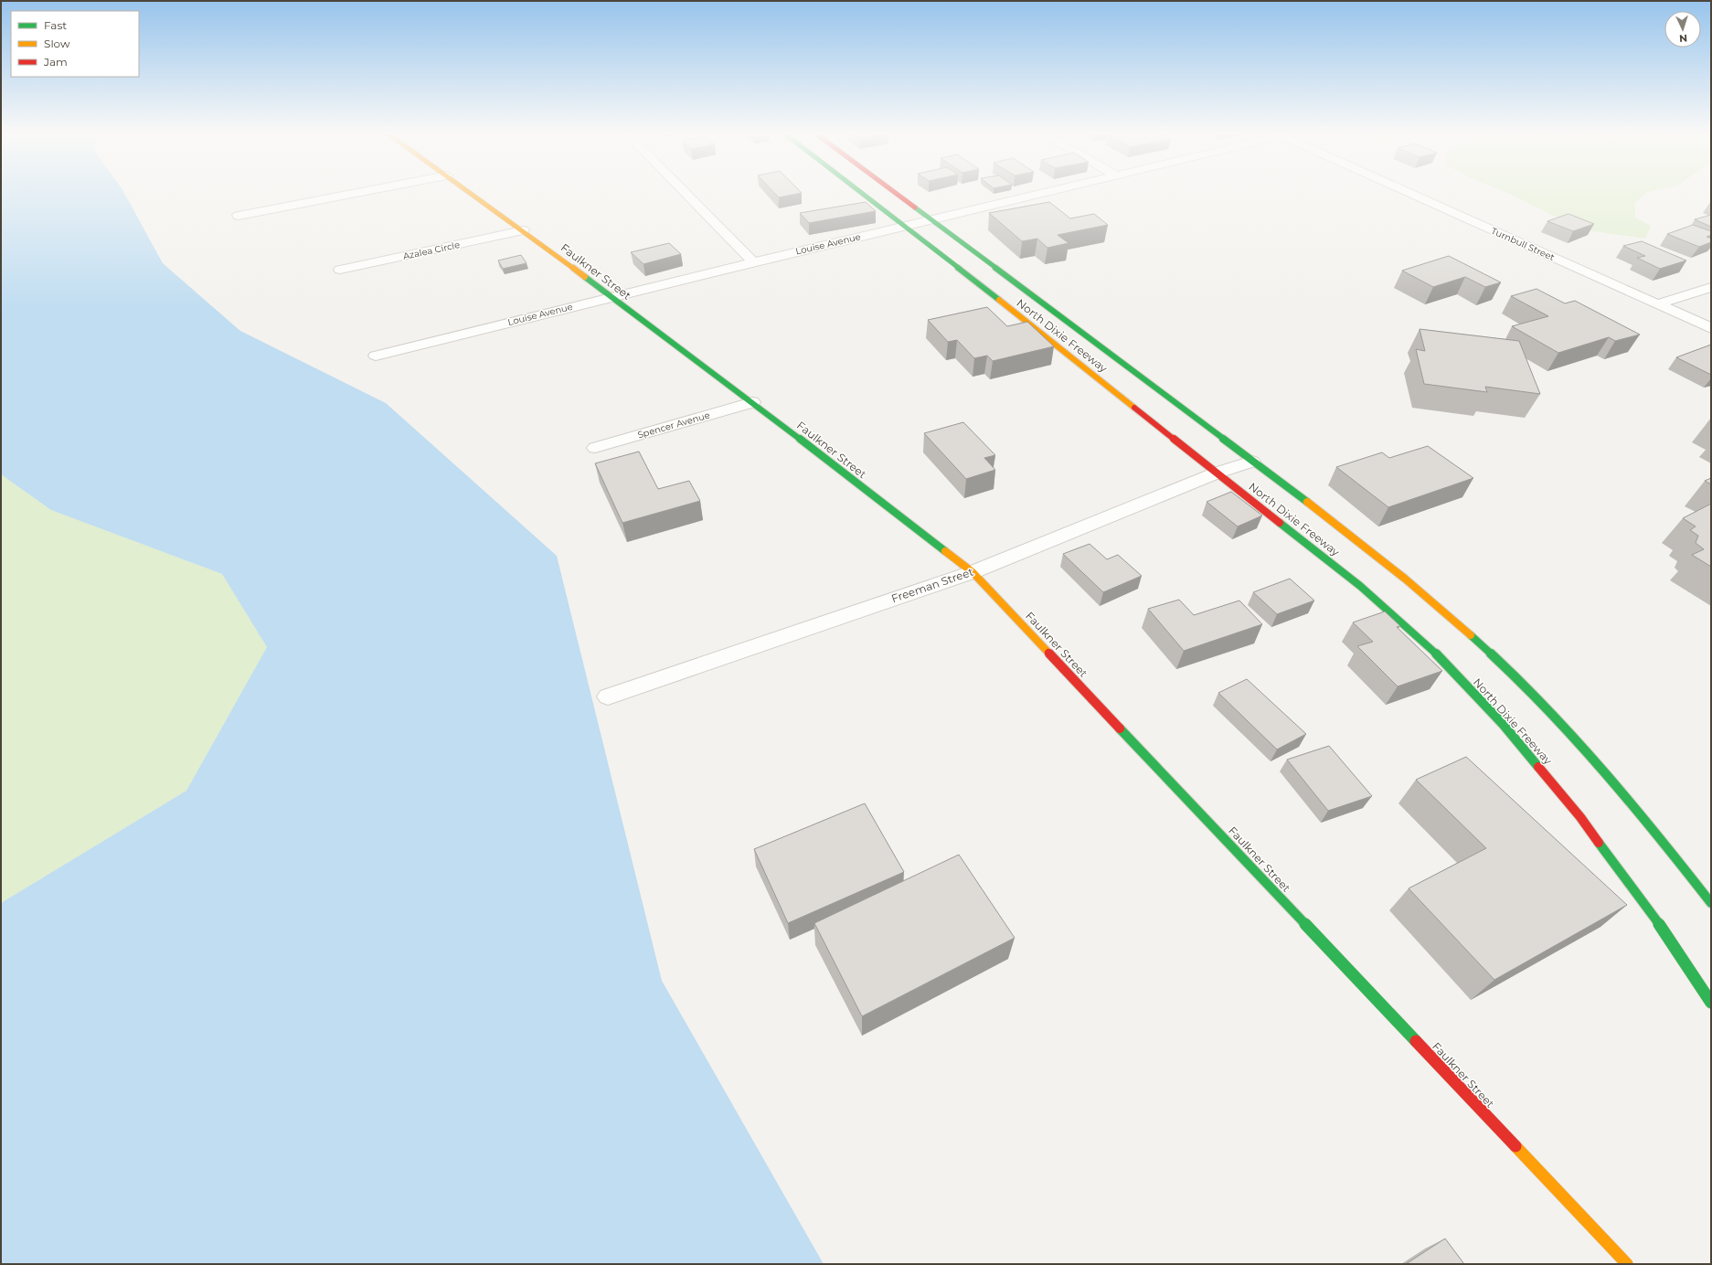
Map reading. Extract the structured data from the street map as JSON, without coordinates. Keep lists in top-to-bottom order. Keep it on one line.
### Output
{"streets":{"main road":["Faulkner Street","North Dixie Freeway"],"street":["Louise Avenue","Turnbull Street","Azalea Circle","Spencer Avenue","Freeman Street"]},"crossings":[["Louise Avenue","Faulkner Street"],["Louise Avenue","North Dixie Freeway"],["Azalea Circle","Faulkner Street"],["Faulkner Street","Spencer Avenue"],["Faulkner Street","Freeman Street"],["North Dixie Freeway","Freeman Street"]],"legend":["Fast","Slow","Jam"],"north":"bottom"}
